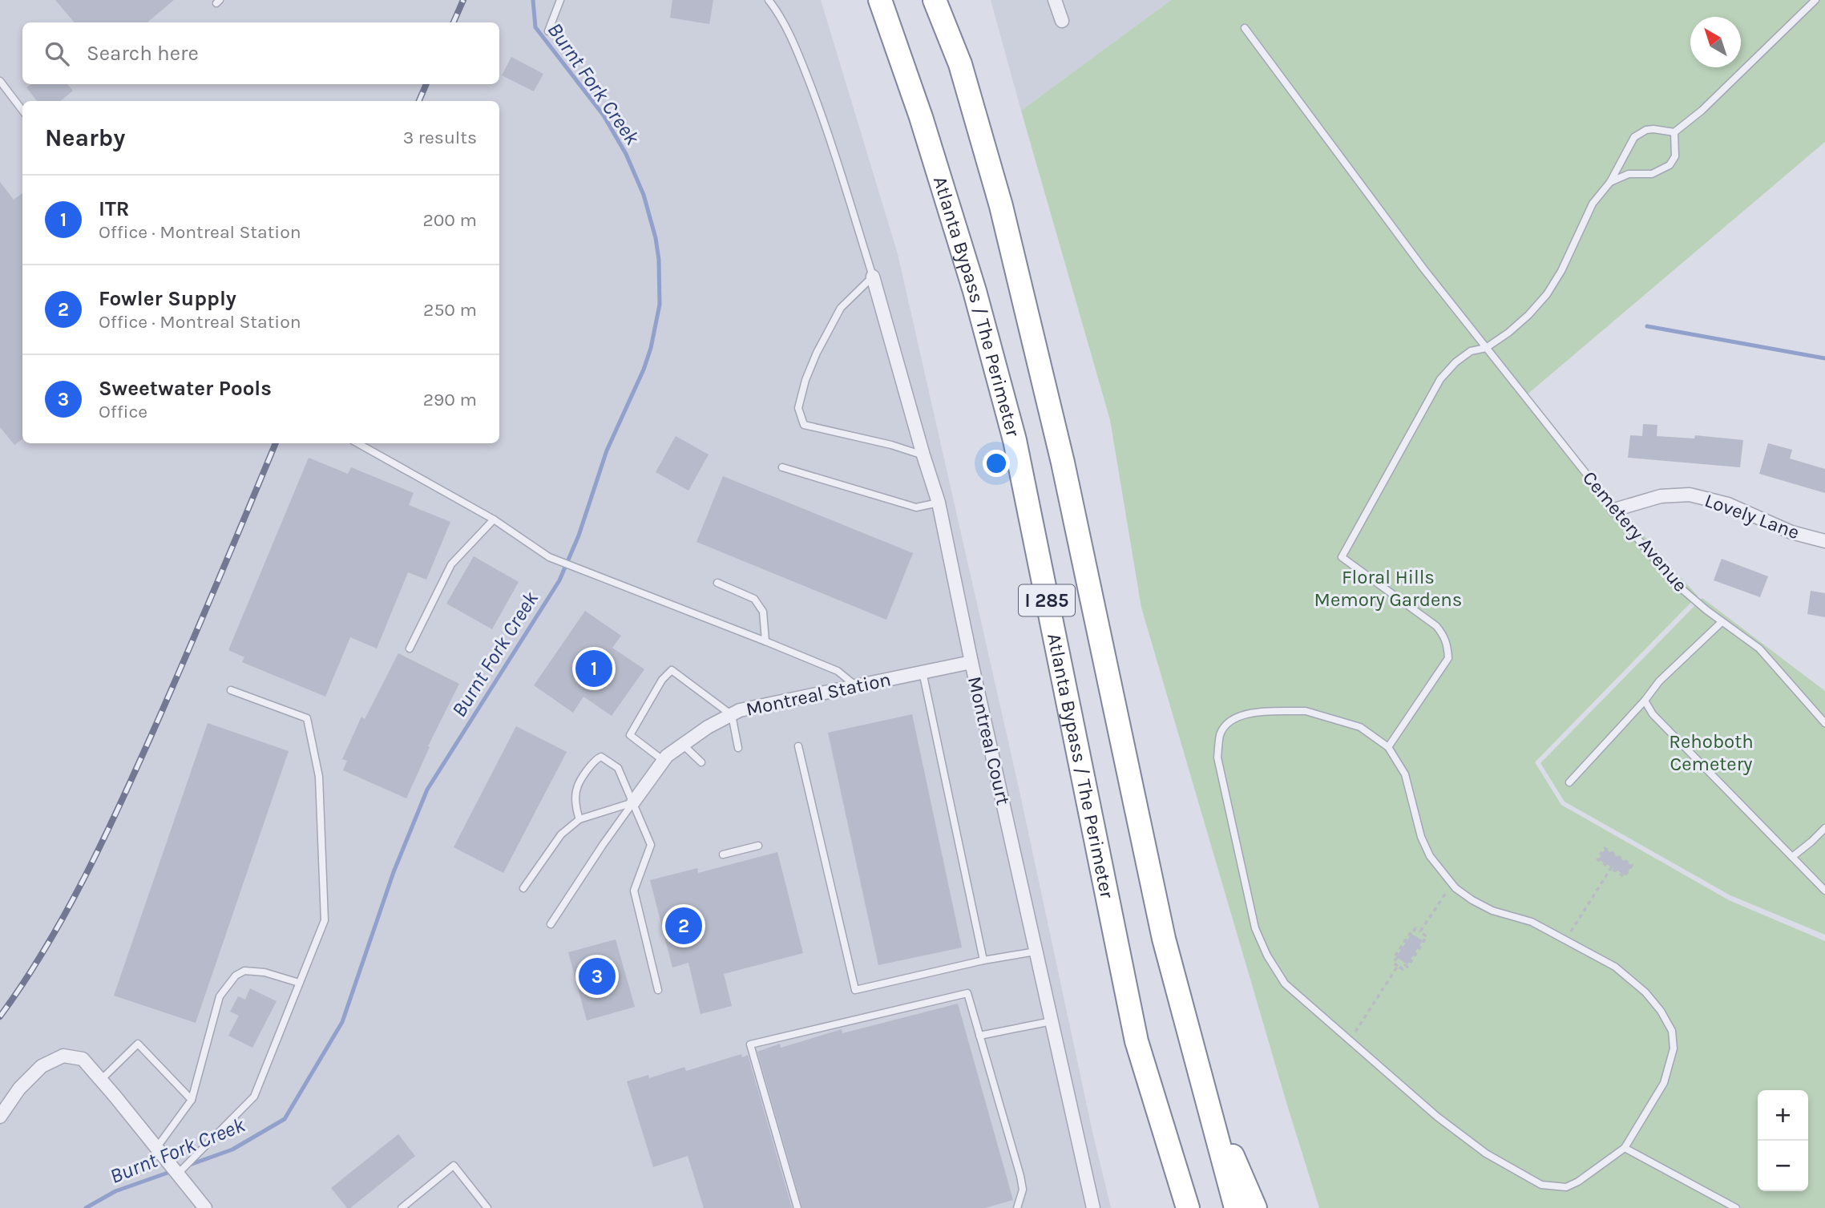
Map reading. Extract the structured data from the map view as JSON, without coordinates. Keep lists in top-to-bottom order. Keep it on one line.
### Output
{"streets":{"highway":["Atlanta Bypass / The Perimeter","I 285"],"street":["Lovely Lane","Montreal Station","Montreal Court"],"lane":["Cemetery Avenue"]},"crossings":[["Lovely Lane","Cemetery Avenue"],["Montreal Station","Montreal Court"]],"water":["Burnt Fork Creek"],"parks":["Floral Hills Memory Gardens","Rehoboth Cemetery"],"north":"top left","page":{"search":"Search here","heading":["Nearby","3 results"],"list":[{"mark":"1","name":"ITR","note":"Office · Montreal Station","value":"200 m"},{"mark":"2","name":"Fowler Supply","note":"Office · Montreal Station","value":"250 m"},{"mark":"3","name":"Sweetwater Pools","note":"Office","value":"290 m"}],"pins":["1","2","3"],"map_buttons":["+","−"]}}
